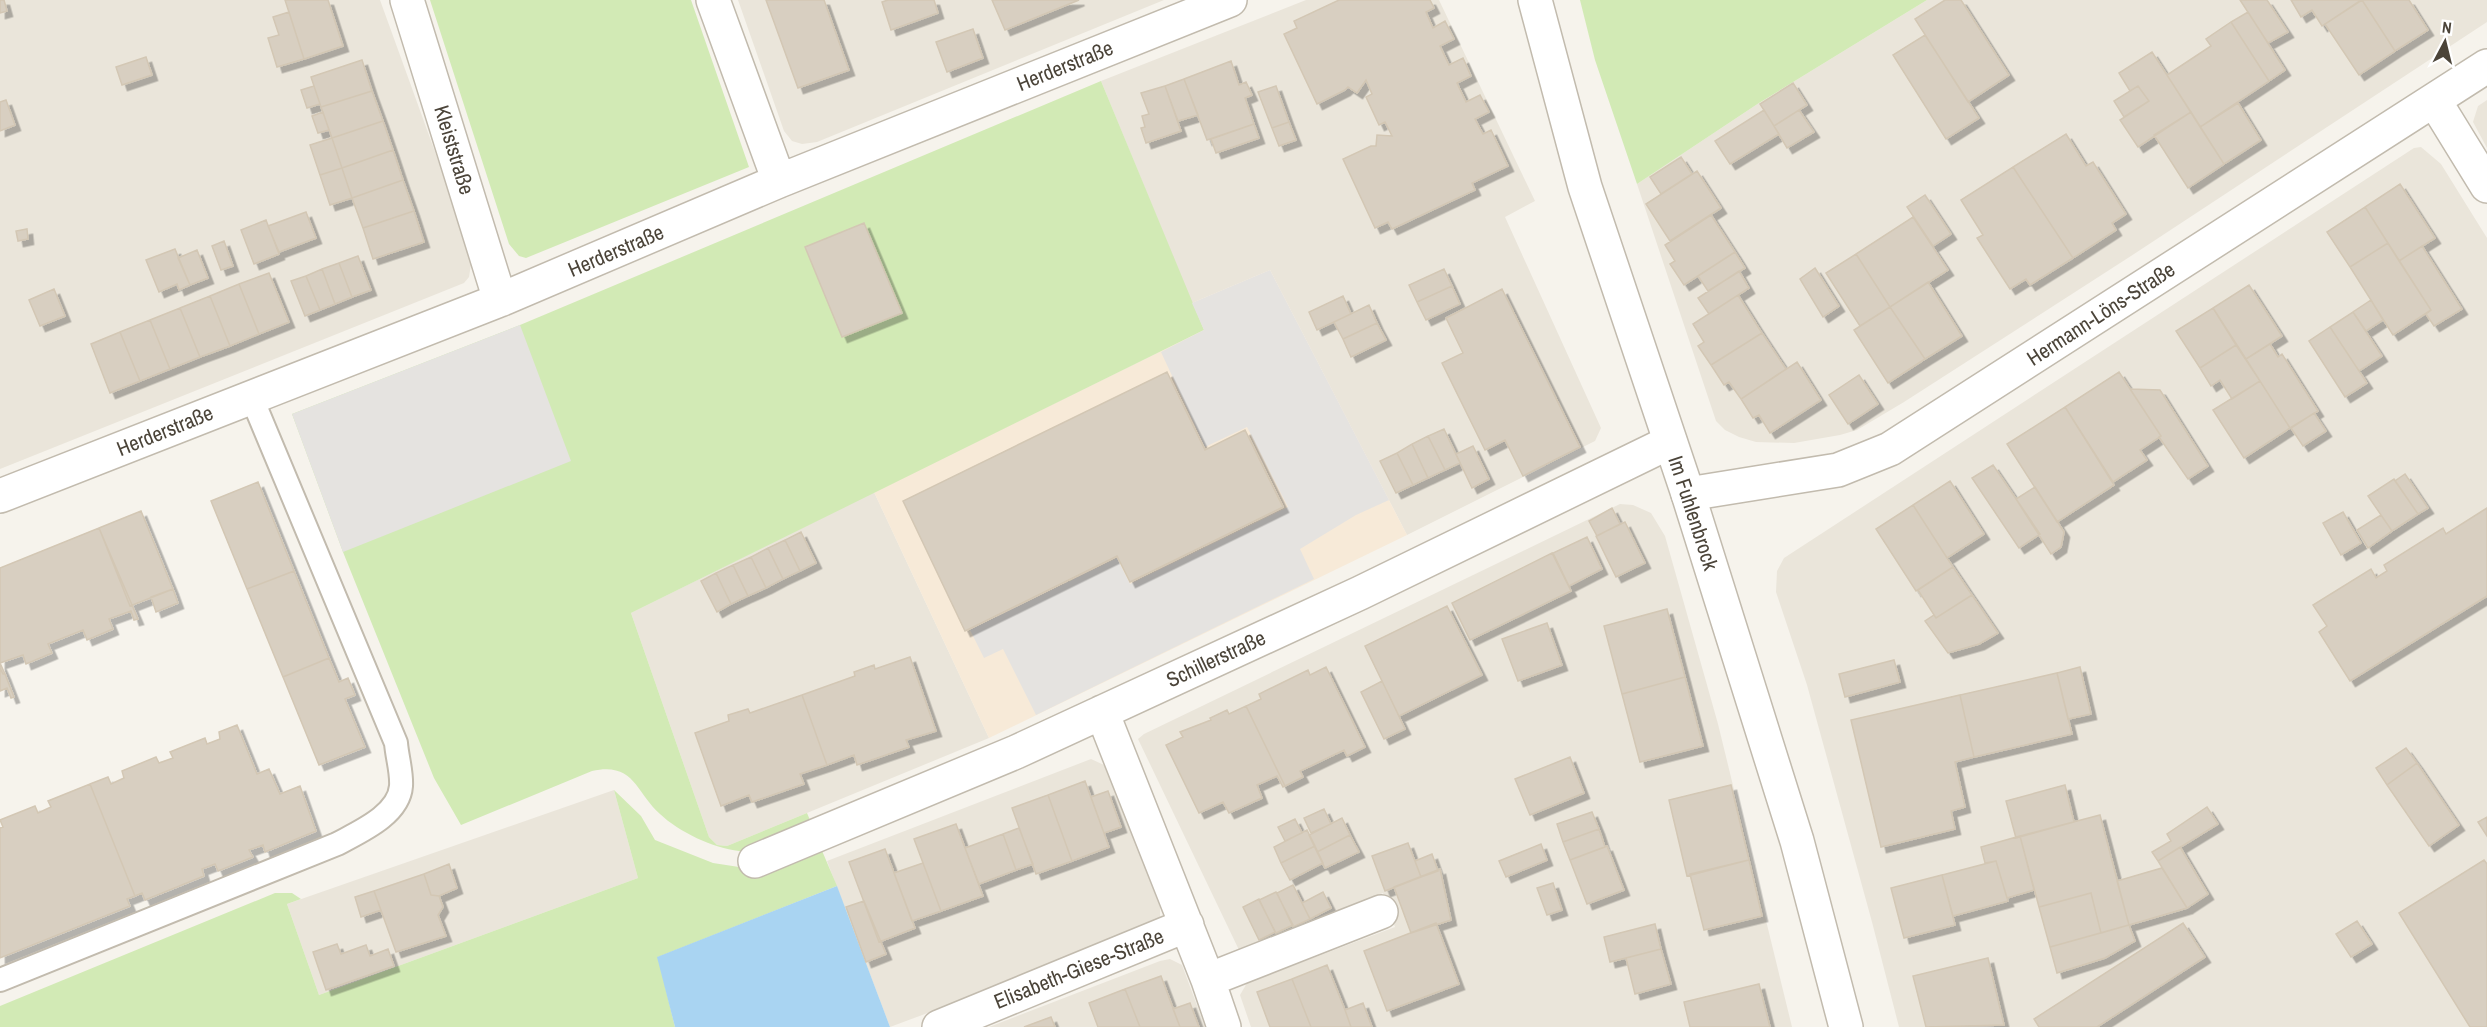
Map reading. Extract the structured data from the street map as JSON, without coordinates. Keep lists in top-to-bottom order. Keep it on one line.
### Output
{"streets":{"street":["Herderstraße","Kleiststraße","Hermann-Löns-Straße","Im Fuhlenbrock","Schillerstraße","Elisabeth-Giese-Straße"]},"crossings":[["Herderstraße","Kleiststraße"],["Hermann-Löns-Straße","Im Fuhlenbrock"],["Im Fuhlenbrock","Schillerstraße"],["Schillerstraße","Elisabeth-Giese-Straße"]],"north":"top"}
